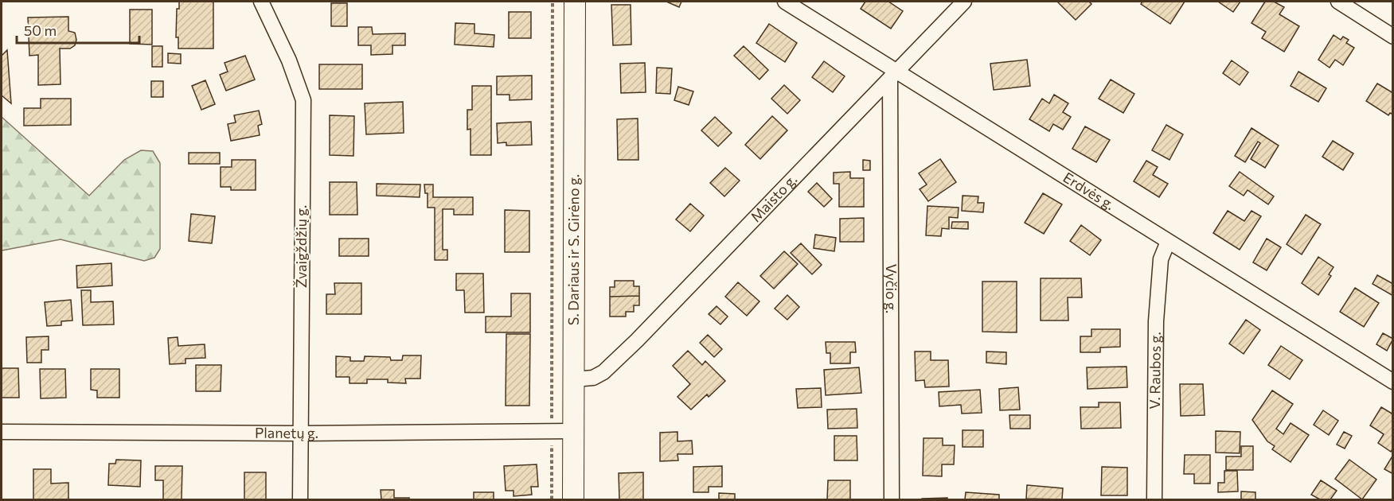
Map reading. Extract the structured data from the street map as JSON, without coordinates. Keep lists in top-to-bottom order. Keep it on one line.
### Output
{"streets":{"street":["Erdvės g.","Maisto g.","Žvaigždžių g.","S. Dariaus ir S. Girėno g.","Vyčio g.","V. Raubos g.","Planetų g."]},"crossings":[["Erdvės g.","Maisto g."],["Erdvės g.","Vyčio g."],["Erdvės g.","V. Raubos g."],["Maisto g.","S. Dariaus ir S. Girėno g."],["Maisto g.","Vyčio g."],["Žvaigždžių g.","Planetų g."],["S. Dariaus ir S. Girėno g.","Planetų g."]],"scale_bar":"50 m"}
